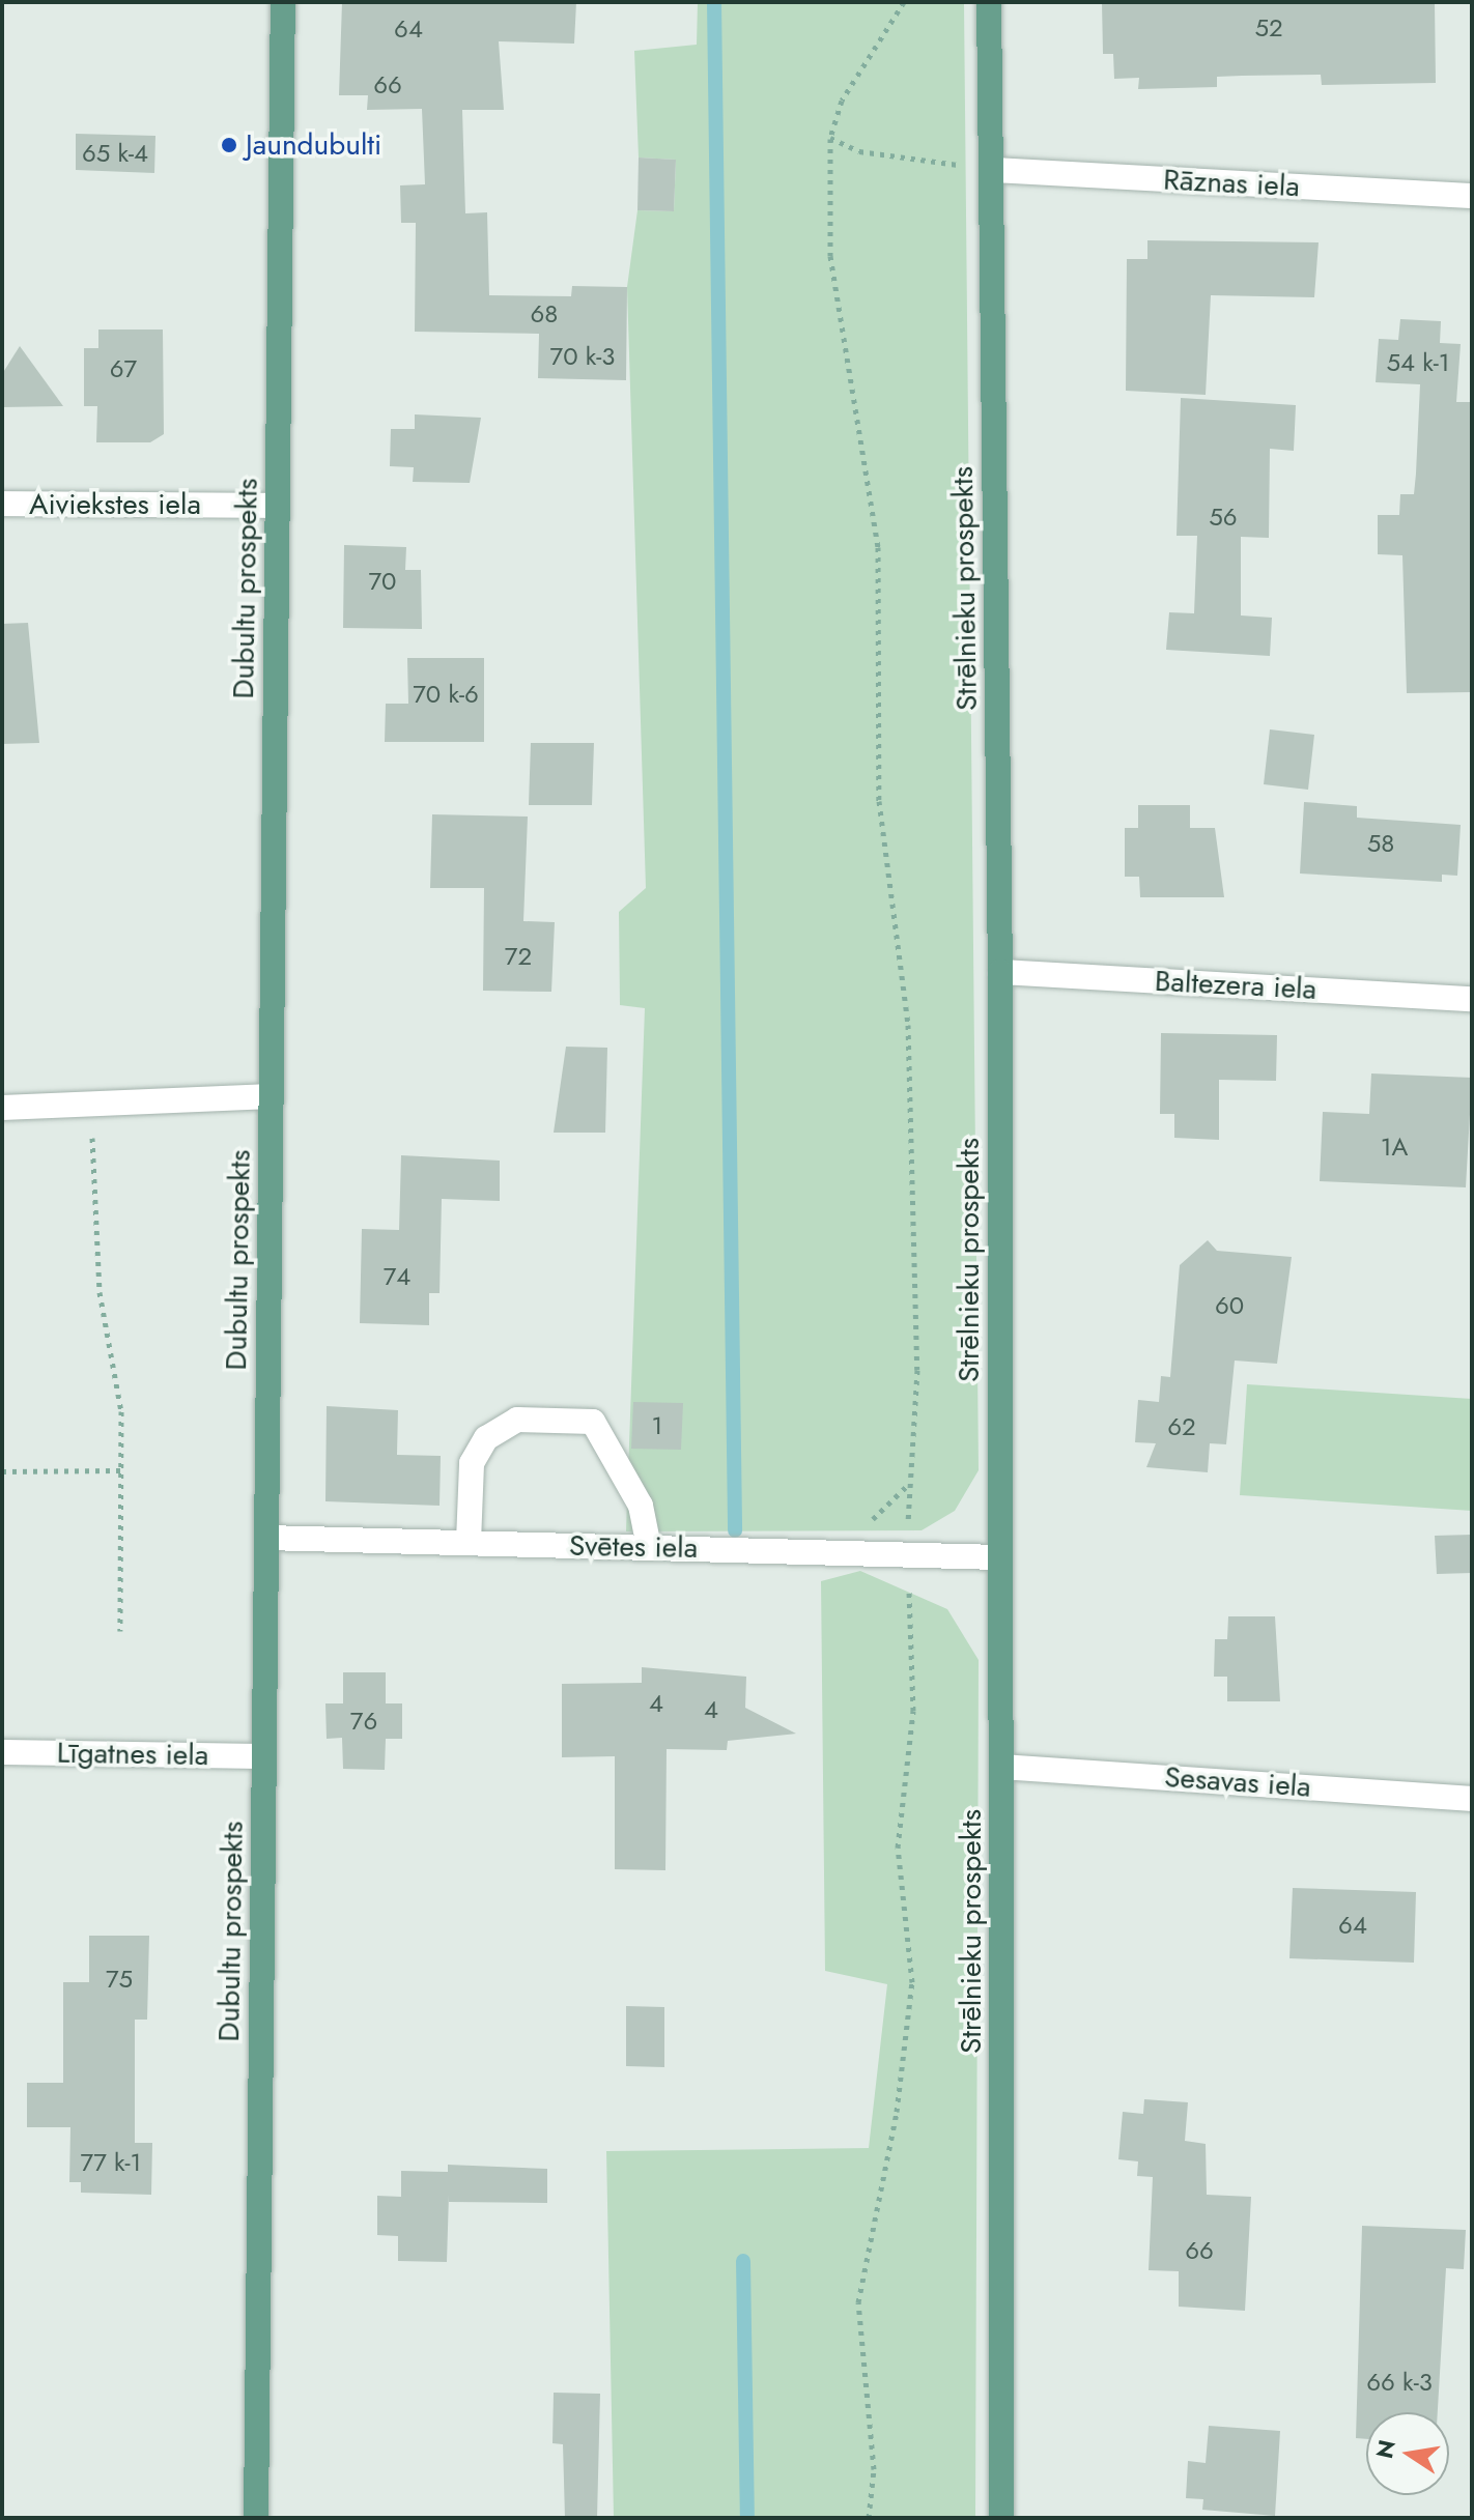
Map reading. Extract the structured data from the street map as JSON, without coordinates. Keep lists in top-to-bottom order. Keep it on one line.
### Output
{"streets":{"main road":["Dubultu prospekts","Strēlnieku prospekts"],"street":["Rāznas iela","Aiviekstes iela","Baltezera iela","Svētes iela","Līgatnes iela","Sesavas iela"]},"crossings":[["Rāznas iela","Strēlnieku prospekts"],["Aiviekstes iela","Dubultu prospekts"],["Dubultu prospekts","Svētes iela"],["Dubultu prospekts","Līgatnes iela"],["Strēlnieku prospekts","Baltezera iela"],["Strēlnieku prospekts","Svētes iela"],["Strēlnieku prospekts","Sesavas iela"]],"places":["Jaundubulti"],"house_numbers":["52","64","66","65 k-4","68","70 k-3","54 k-1","67","56","70","70 k-6","58","72","1A","74","60","1","62","4","4","76","64","75","77 k-1","66","66 k-3"],"north":"left"}
